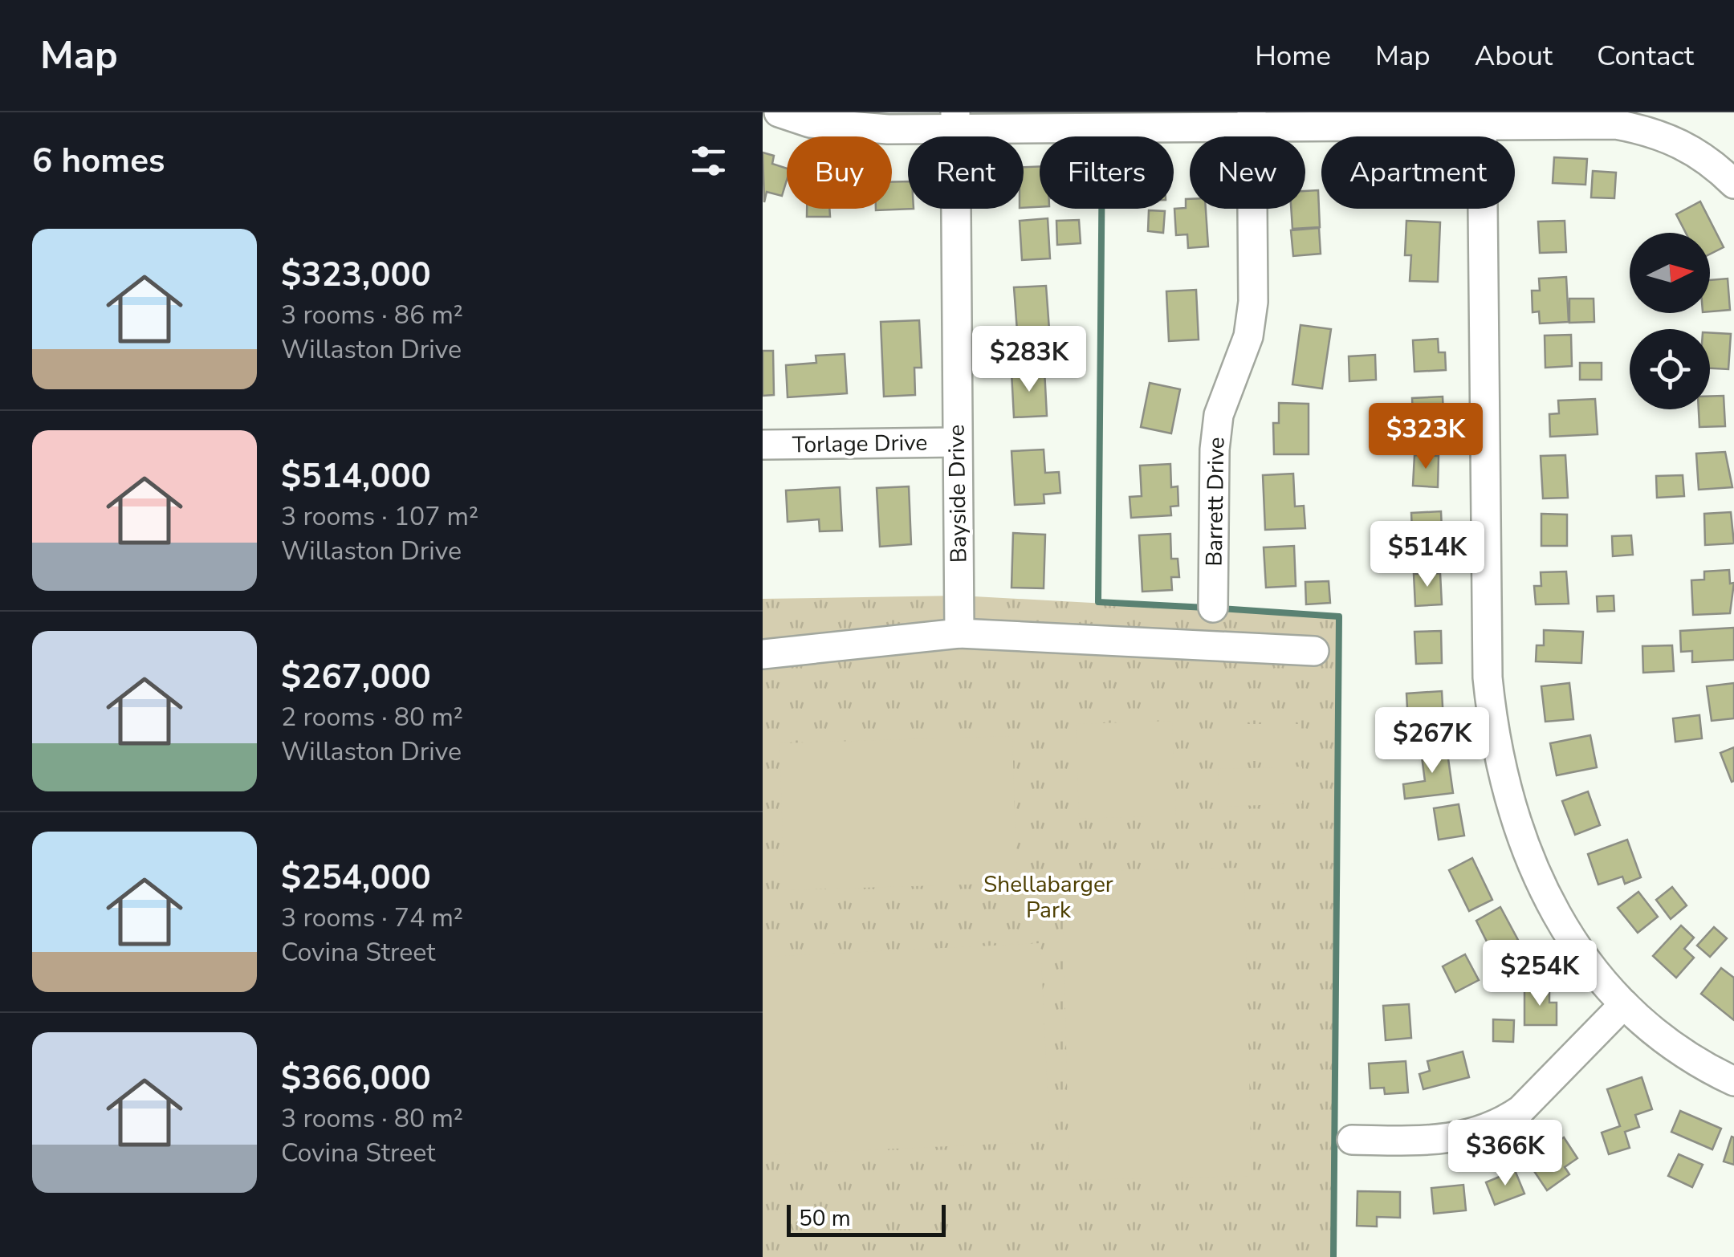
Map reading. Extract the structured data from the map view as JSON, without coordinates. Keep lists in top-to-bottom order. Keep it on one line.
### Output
{"streets":{"street":["Torlage Drive","Bayside Drive","Barrett Drive"]},"crossings":[["Torlage Drive","Bayside Drive"]],"parks":["Shellabarger Park"],"scale_bar":"50 m","north":"right","page":{"header":"Map","nav":["Home","Map","About","Contact"],"heading":"6 homes","chip":["Buy","Rent","Filters","New","Apartment"],"list":[{"name":"$323,000","note":"3 rooms · 86 m² · Willaston Drive"},{"name":"$514,000","note":"3 rooms · 107 m² · Willaston Drive"},{"name":"$267,000","note":"2 rooms · 80 m² · Willaston Drive"},{"name":"$254,000","note":"3 rooms · 74 m² · Covina Street"},{"name":"$366,000","note":"3 rooms · 80 m² · Covina Street"}],"price":["$283K","$323K","$514K","$267K","$254K","$366K"],"scale":"50 m"}}
